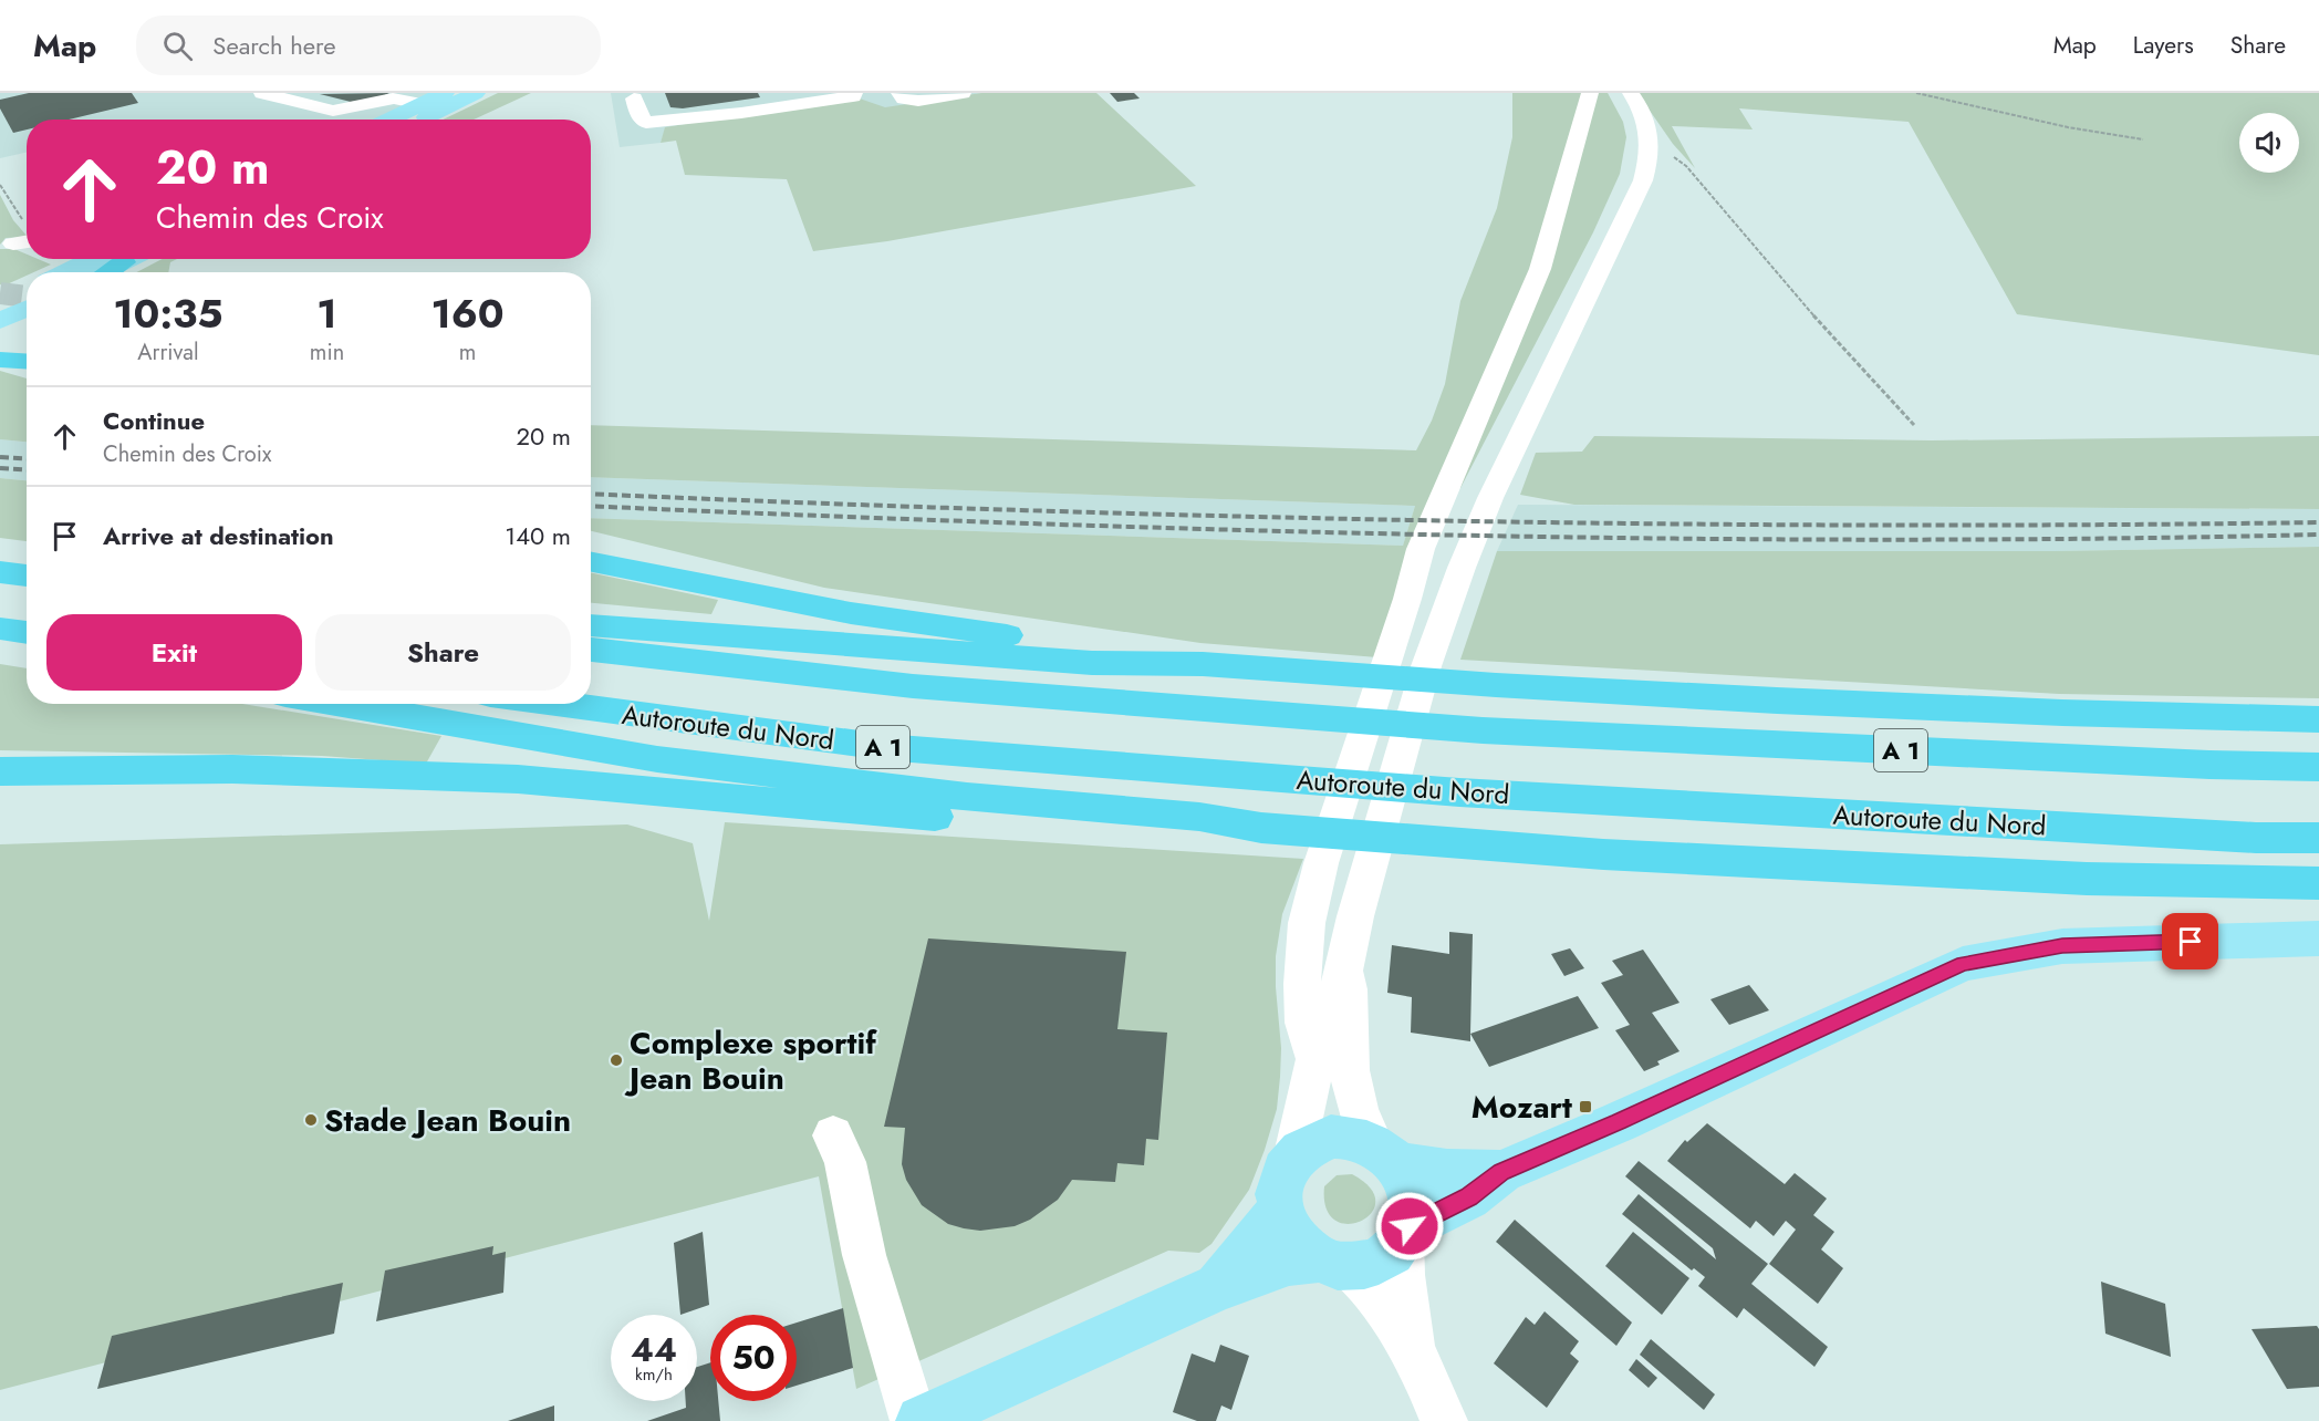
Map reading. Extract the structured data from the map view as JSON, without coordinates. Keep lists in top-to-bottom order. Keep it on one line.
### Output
{"streets":{"highway":["Autoroute du Nord","A 1"]},"places":{"other":["Complexe sportif Jean Bouin","Stade Jean Bouin"],"transit":["Mozart"]},"page":{"header":"Map","search":"Search here","nav":["Map","Layers","Share"],"turn":["20 m","Chemin des Croix"],"eta":["10:35","Arrival","1","min","160","m"],"list":[{"name":"Continue","note":"Chemin des Croix","value":"20 m"},{"name":"Arrive at destination","value":"140 m"}],"buttons":["Exit","Share"],"speed":"44 km/h","limit":"50"}}
